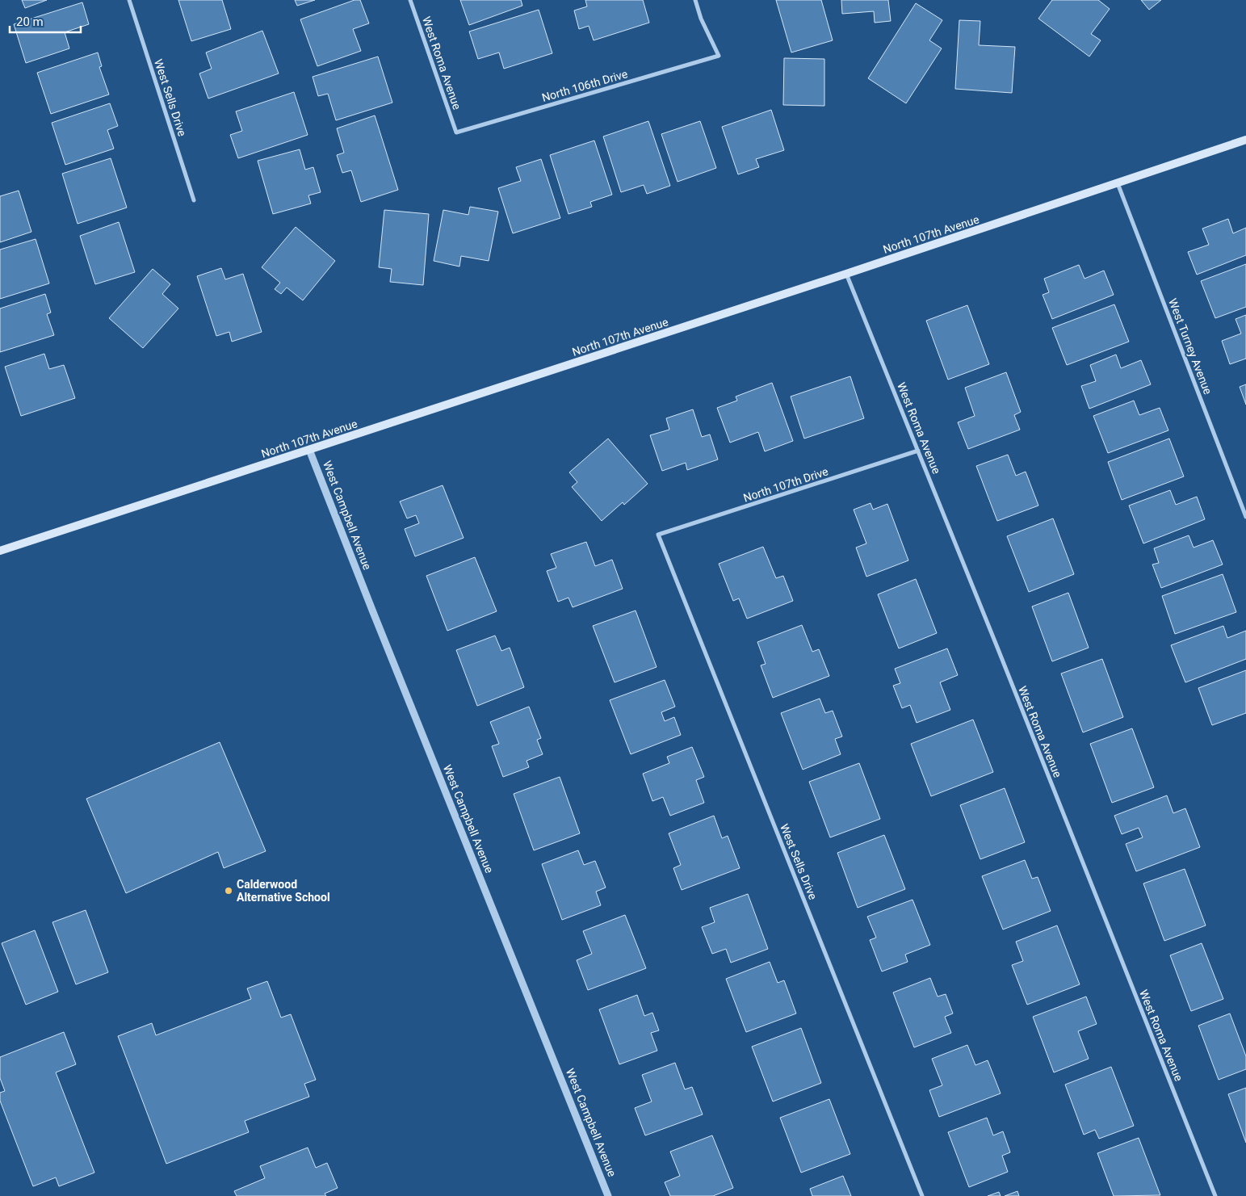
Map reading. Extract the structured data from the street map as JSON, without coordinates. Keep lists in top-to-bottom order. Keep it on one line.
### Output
{"streets":{"main road":["North 107th Avenue"],"street":["West Roma Avenue","North 106th Drive","West Sells Drive","West Turney Avenue","North 107th Drive","West Campbell Avenue"]},"crossings":[["West Roma Avenue","North 106th Drive"],["West Roma Avenue","North 107th Avenue"],["West Roma Avenue","North 107th Drive"],["West Sells Drive","North 107th Drive"],["North 107th Avenue","West Turney Avenue"],["North 107th Avenue","West Campbell Avenue"]],"places":["Calderwood Alternative School"],"scale_bar":"20 m"}
